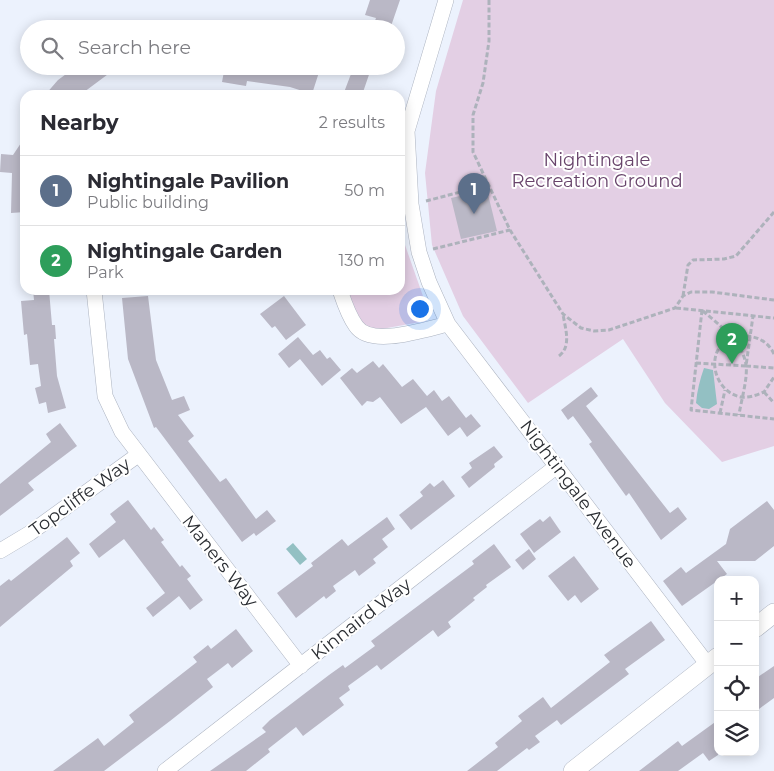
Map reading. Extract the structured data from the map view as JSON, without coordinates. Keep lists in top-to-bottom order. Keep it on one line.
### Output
{"streets":{"street":["Nightingale Avenue","Topcliffe Way","Maners Way","Kinnaird Way"]},"crossings":[["Nightingale Avenue","Kinnaird Way"],["Topcliffe Way","Maners Way"],["Maners Way","Kinnaird Way"]],"parks":["Nightingale Recreation Ground"],"page":{"search":"Search here","heading":["Nearby","2 results"],"list":[{"mark":"1","name":"Nightingale Pavilion","note":"Public building","value":"50 m"},{"mark":"2","name":"Nightingale Garden","note":"Park","value":"130 m"}],"pins":["1","2"],"map_buttons":["+","−"]}}
